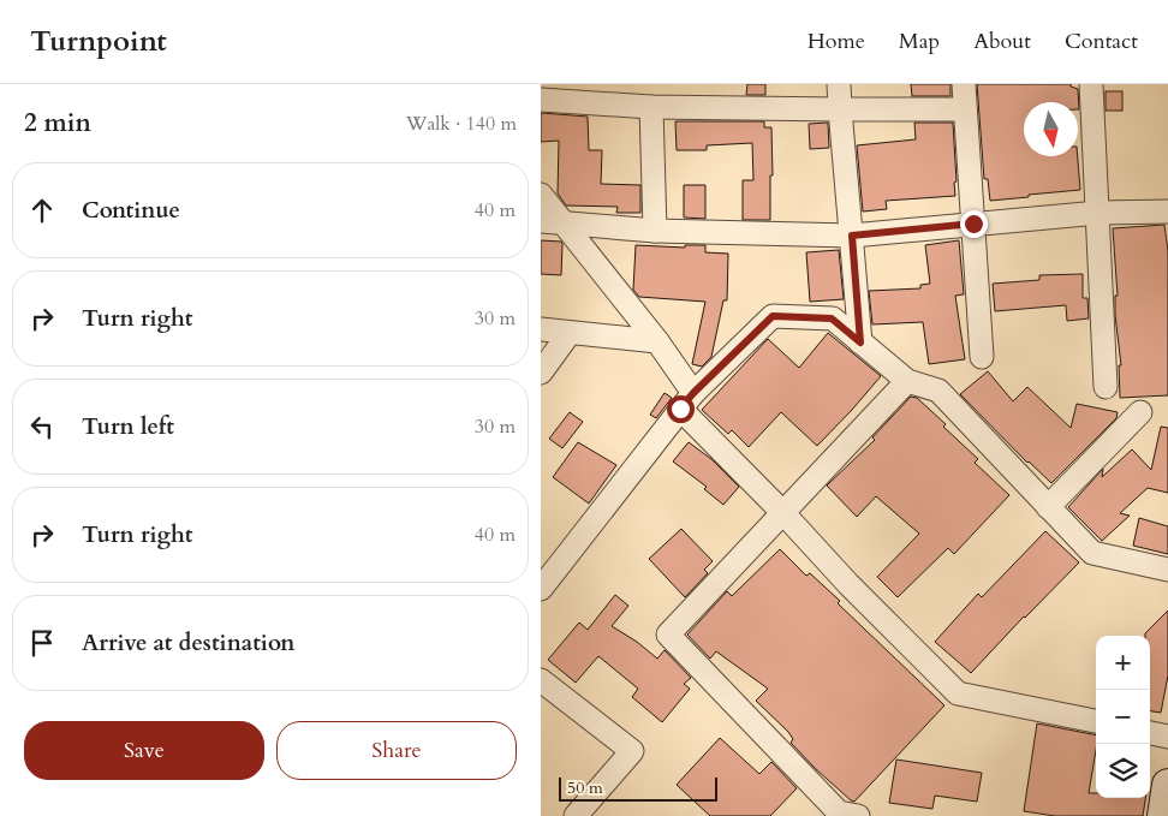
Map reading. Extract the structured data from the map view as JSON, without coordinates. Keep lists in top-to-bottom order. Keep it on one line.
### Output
{"scale_bar":"50 m","north":"bottom","page":{"header":"Turnpoint","nav":["Home","Map","About","Contact"],"heading":["2 min","Walk · 140 m"],"list":[["Continue","40 m"],["Turn right","30 m"],["Turn left","30 m"],["Turn right","40 m"],"Arrive at destination"],"map_buttons":["+","−"],"buttons":["Save","Share"],"scale":"50 m"}}
